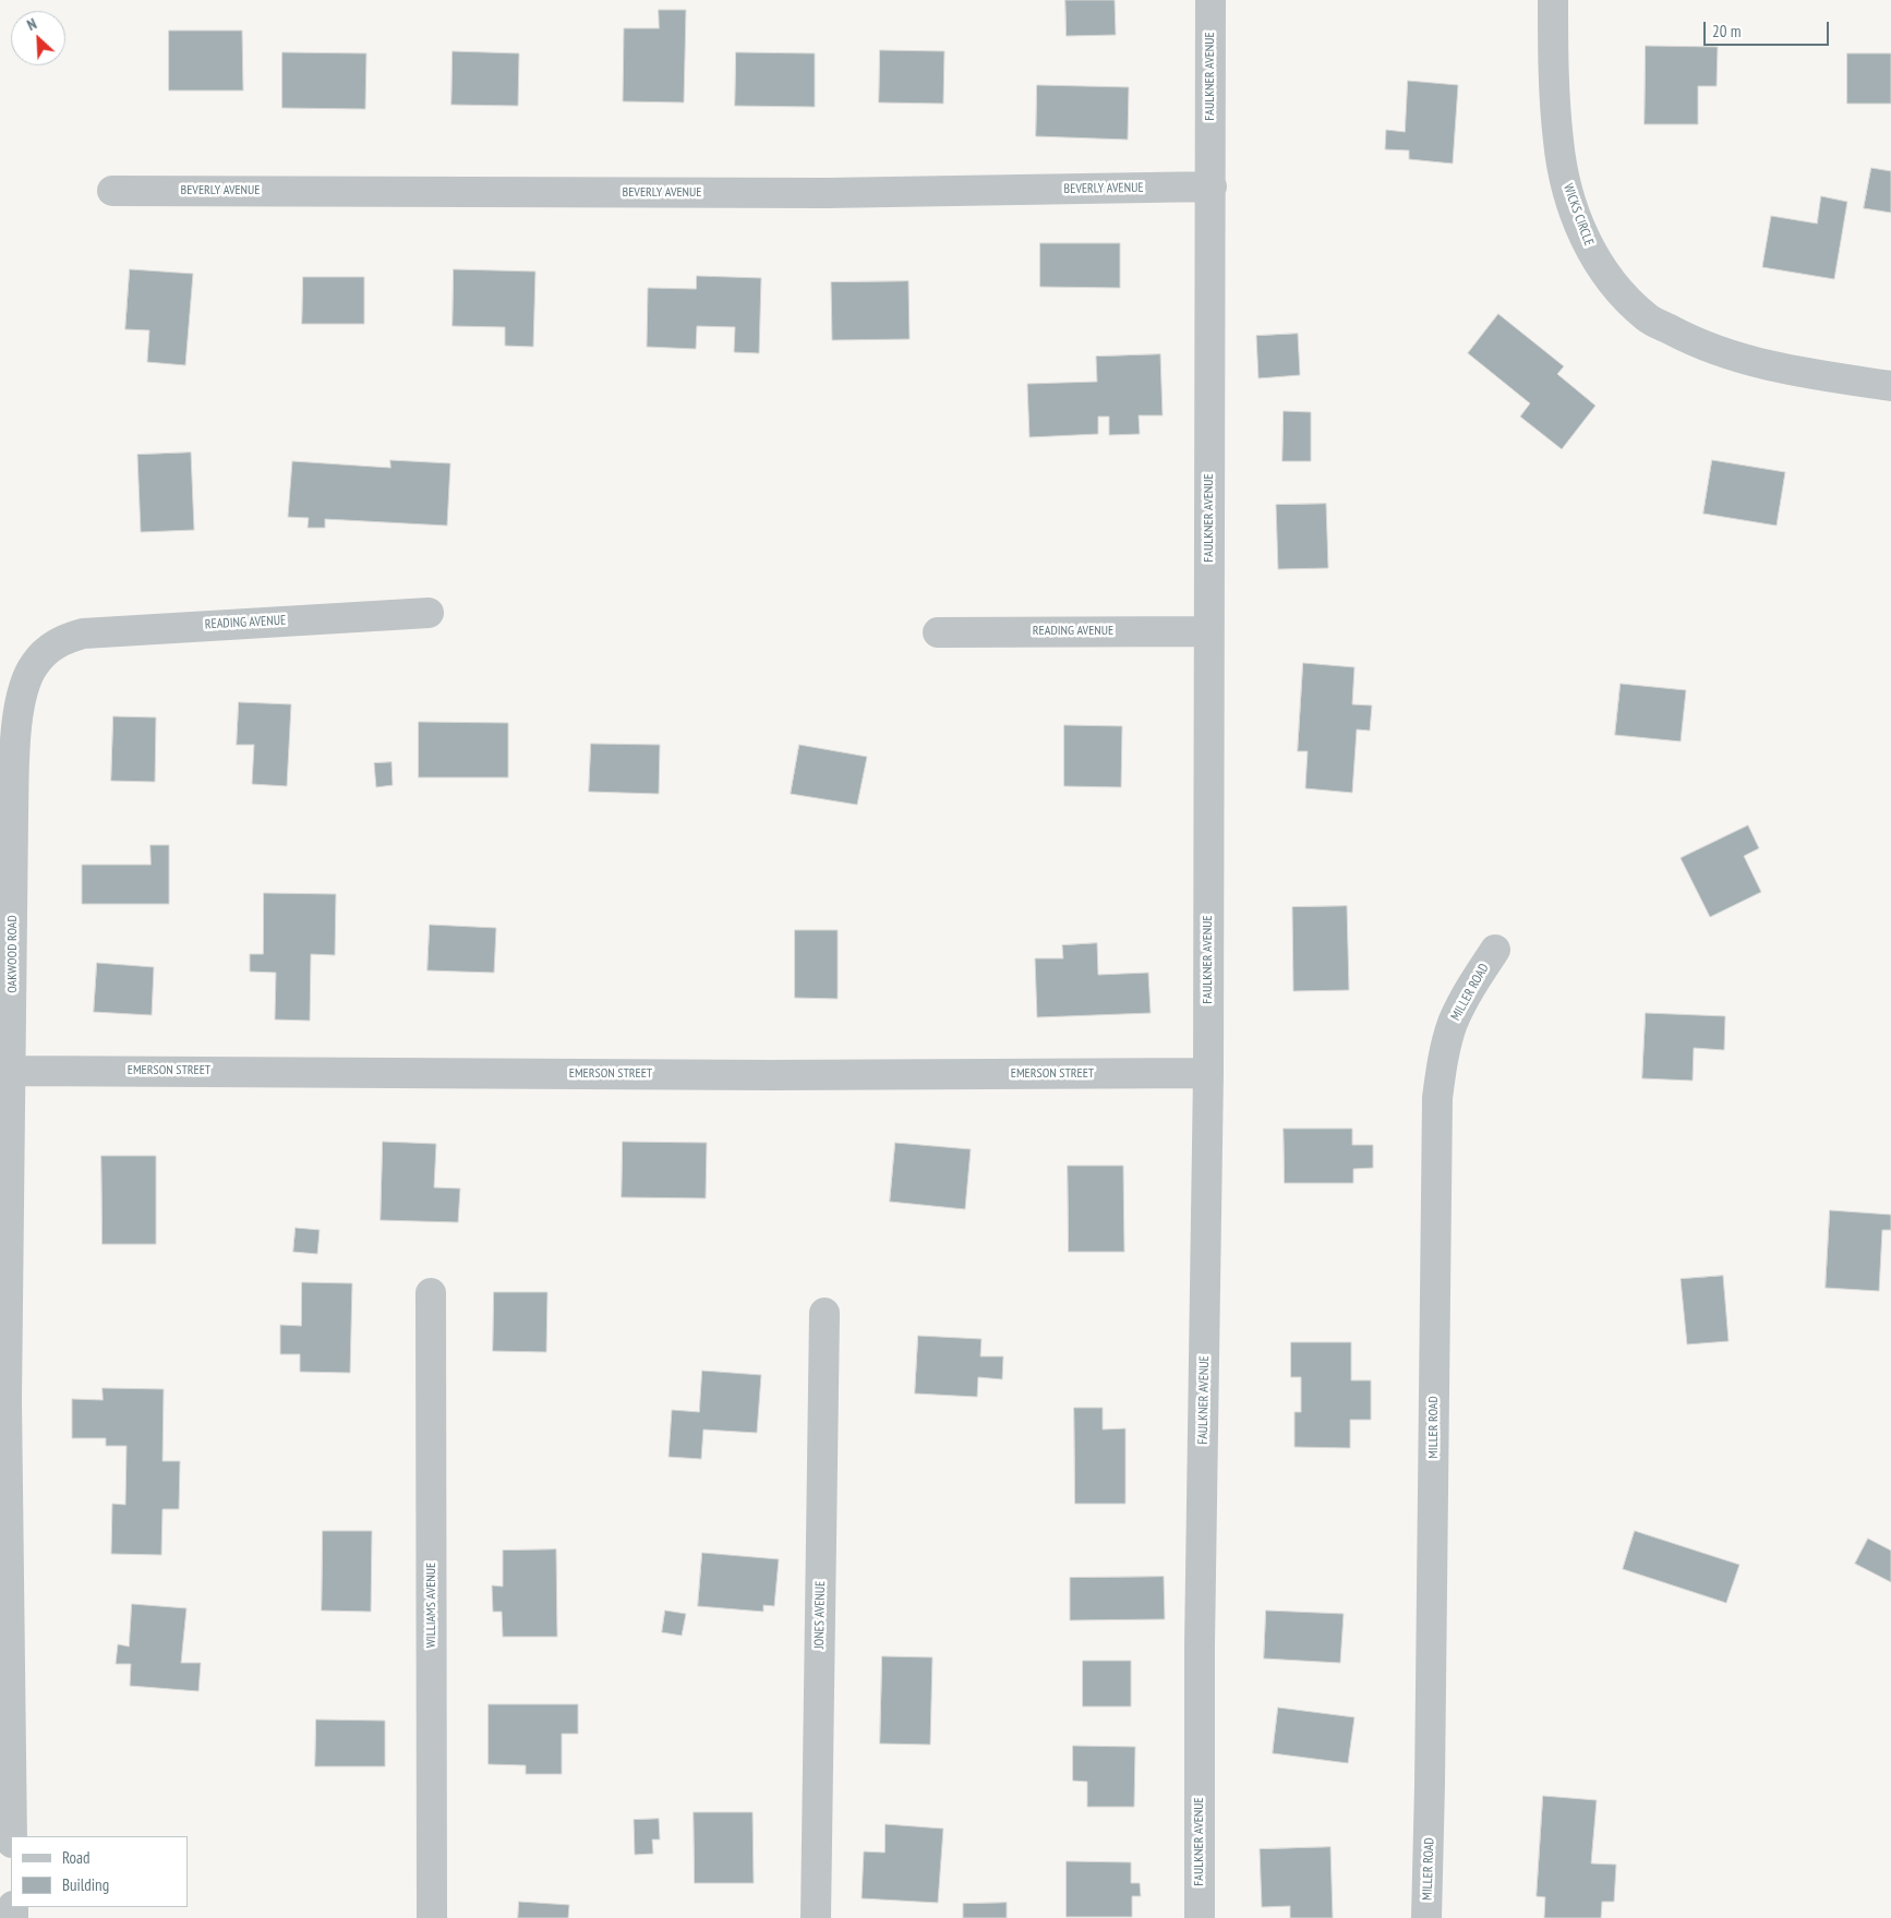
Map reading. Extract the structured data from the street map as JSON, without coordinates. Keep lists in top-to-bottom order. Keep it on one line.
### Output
{"streets":{"street":["FAULKNER AVENUE","BEVERLY AVENUE","WICKS CIRCLE","READING AVENUE","OAKWOOD ROAD","MILLER ROAD","EMERSON STREET","WILLIAMS AVENUE","JONES AVENUE"]},"crossings":[["FAULKNER AVENUE","BEVERLY AVENUE"],["FAULKNER AVENUE","READING AVENUE"],["FAULKNER AVENUE","EMERSON STREET"],["READING AVENUE","OAKWOOD ROAD"],["OAKWOOD ROAD","EMERSON STREET"]],"legend":["Road","Building"],"scale_bar":"20 m","north":"top left"}
